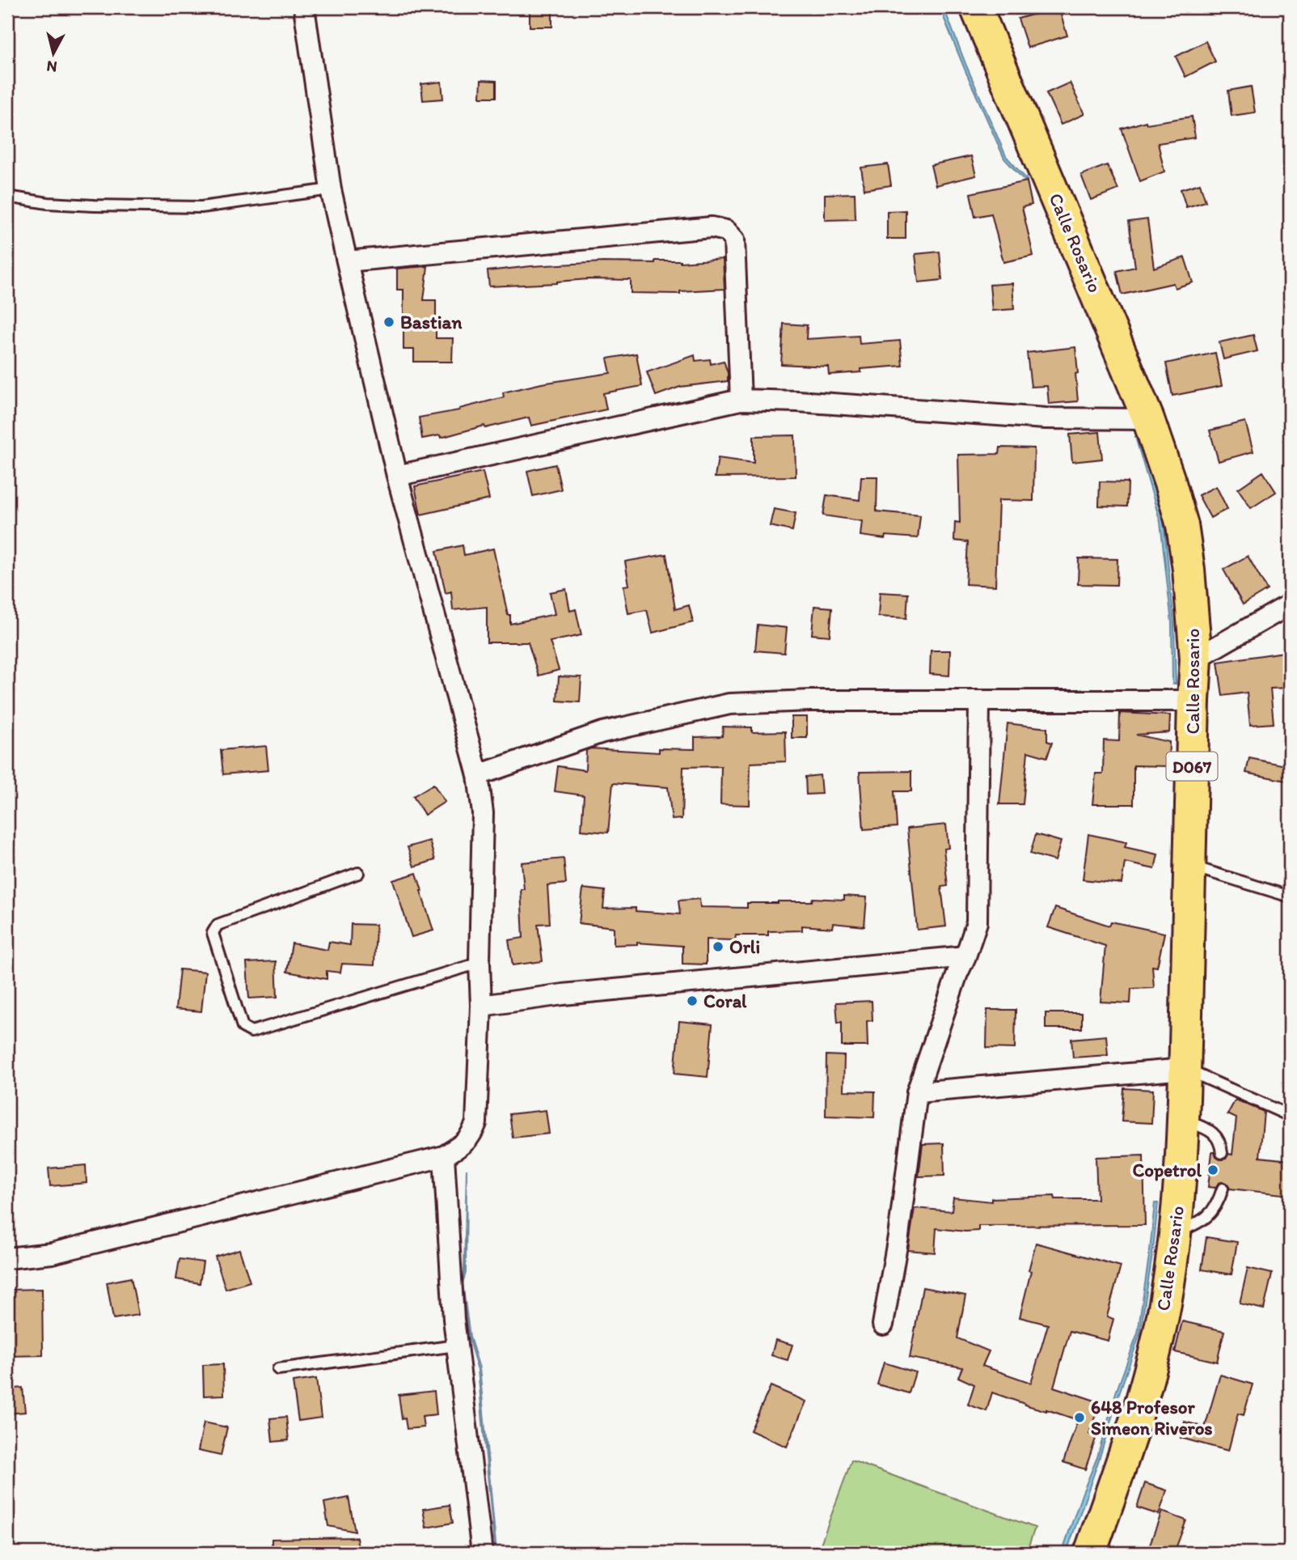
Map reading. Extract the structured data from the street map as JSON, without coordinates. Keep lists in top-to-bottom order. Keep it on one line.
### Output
{"streets":{"main road":["Calle Rosario","D067"]},"places":["Bastian","Orli","Coral","Copetrol","648 Profesor Simeon Riveros"],"north":"bottom"}
